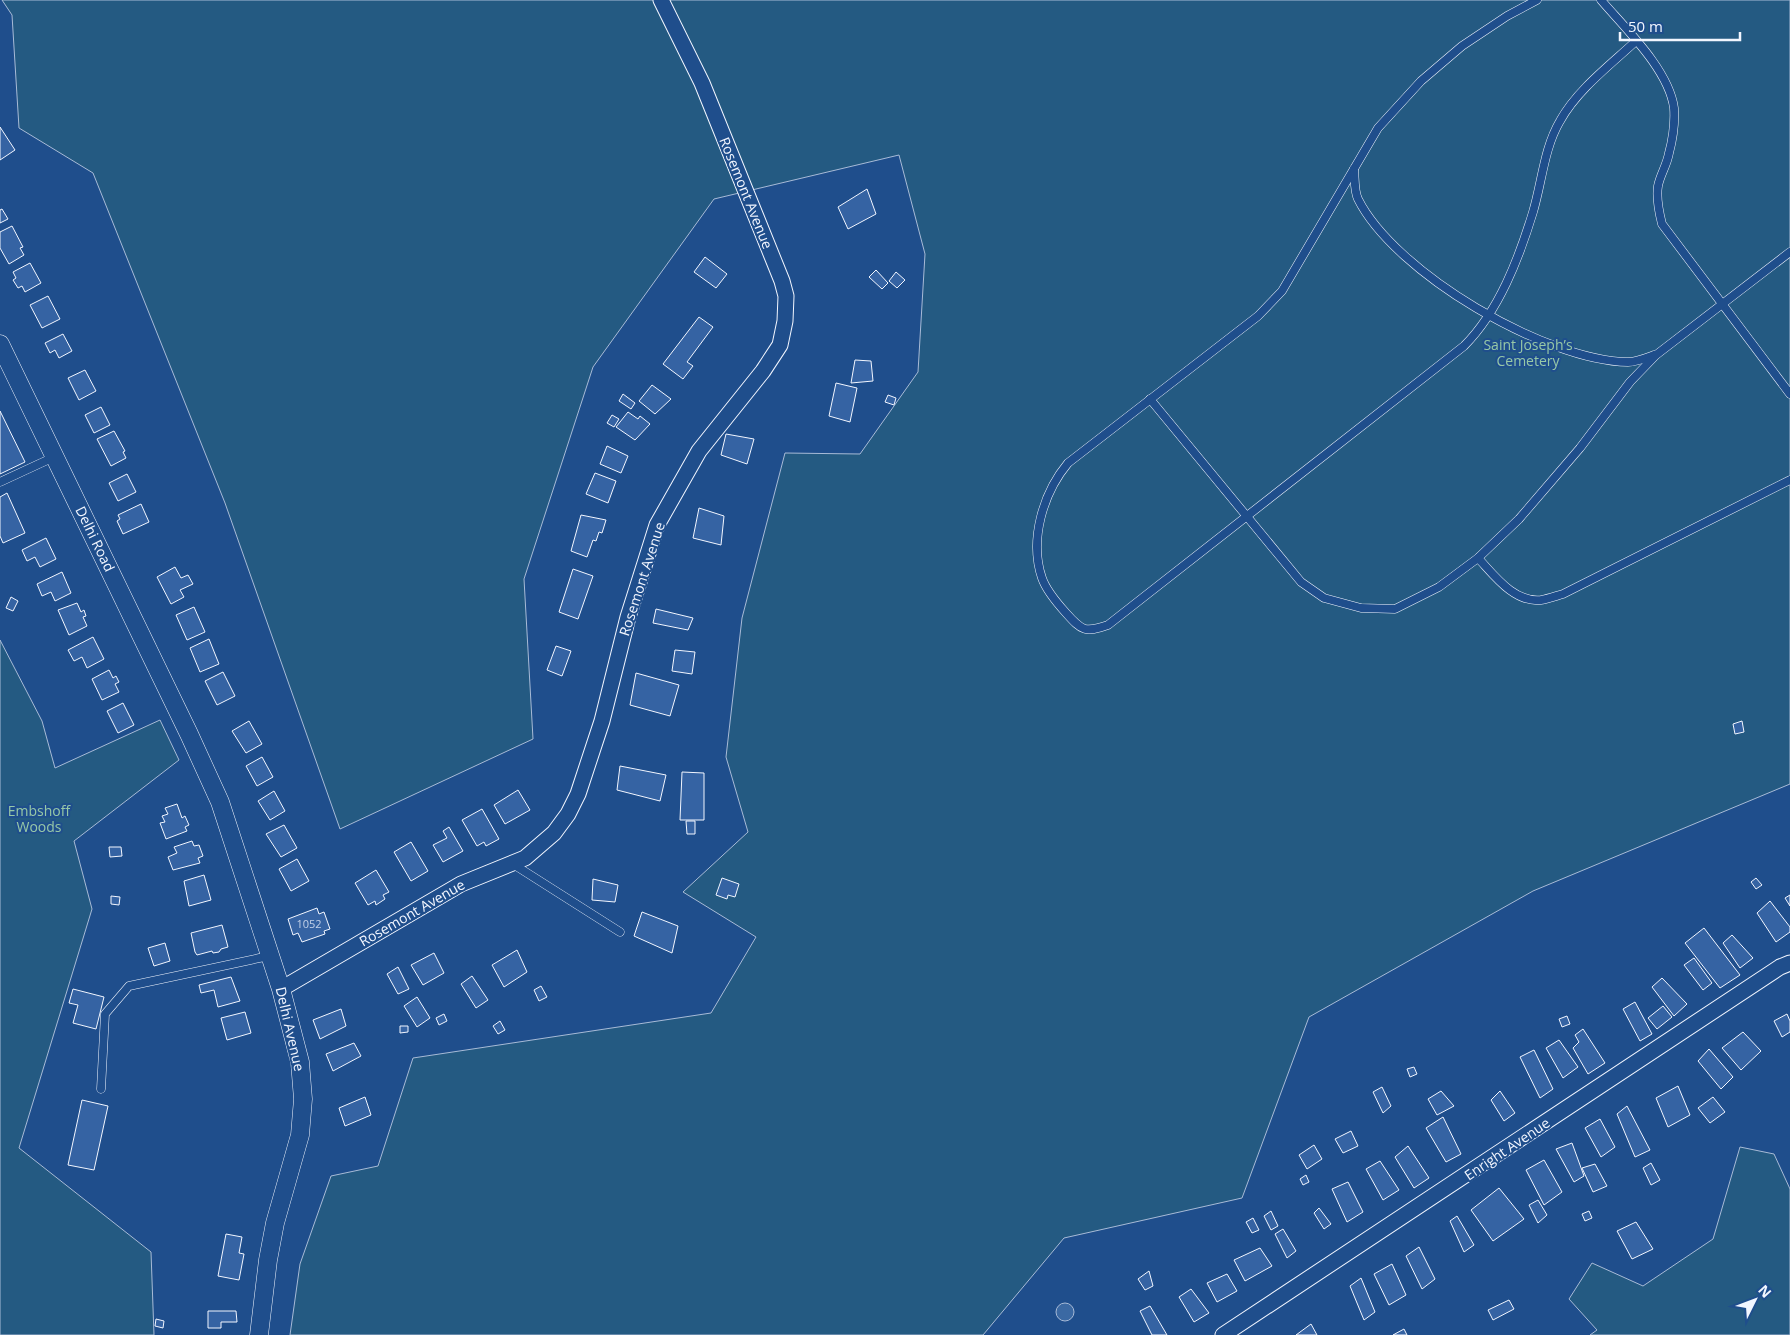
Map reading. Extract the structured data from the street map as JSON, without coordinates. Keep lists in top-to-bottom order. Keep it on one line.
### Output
{"streets":{"street":["Rosemont Avenue","Delhi Road","Delhi Avenue","Enright Avenue"]},"crossings":[["Rosemont Avenue","Delhi Avenue"],["Delhi Road","Delhi Avenue"]],"parks":["Saint Joseph’s Cemetery","Embshoff Woods"],"house_numbers":["1052"],"scale_bar":"50 m","north":"top right"}
